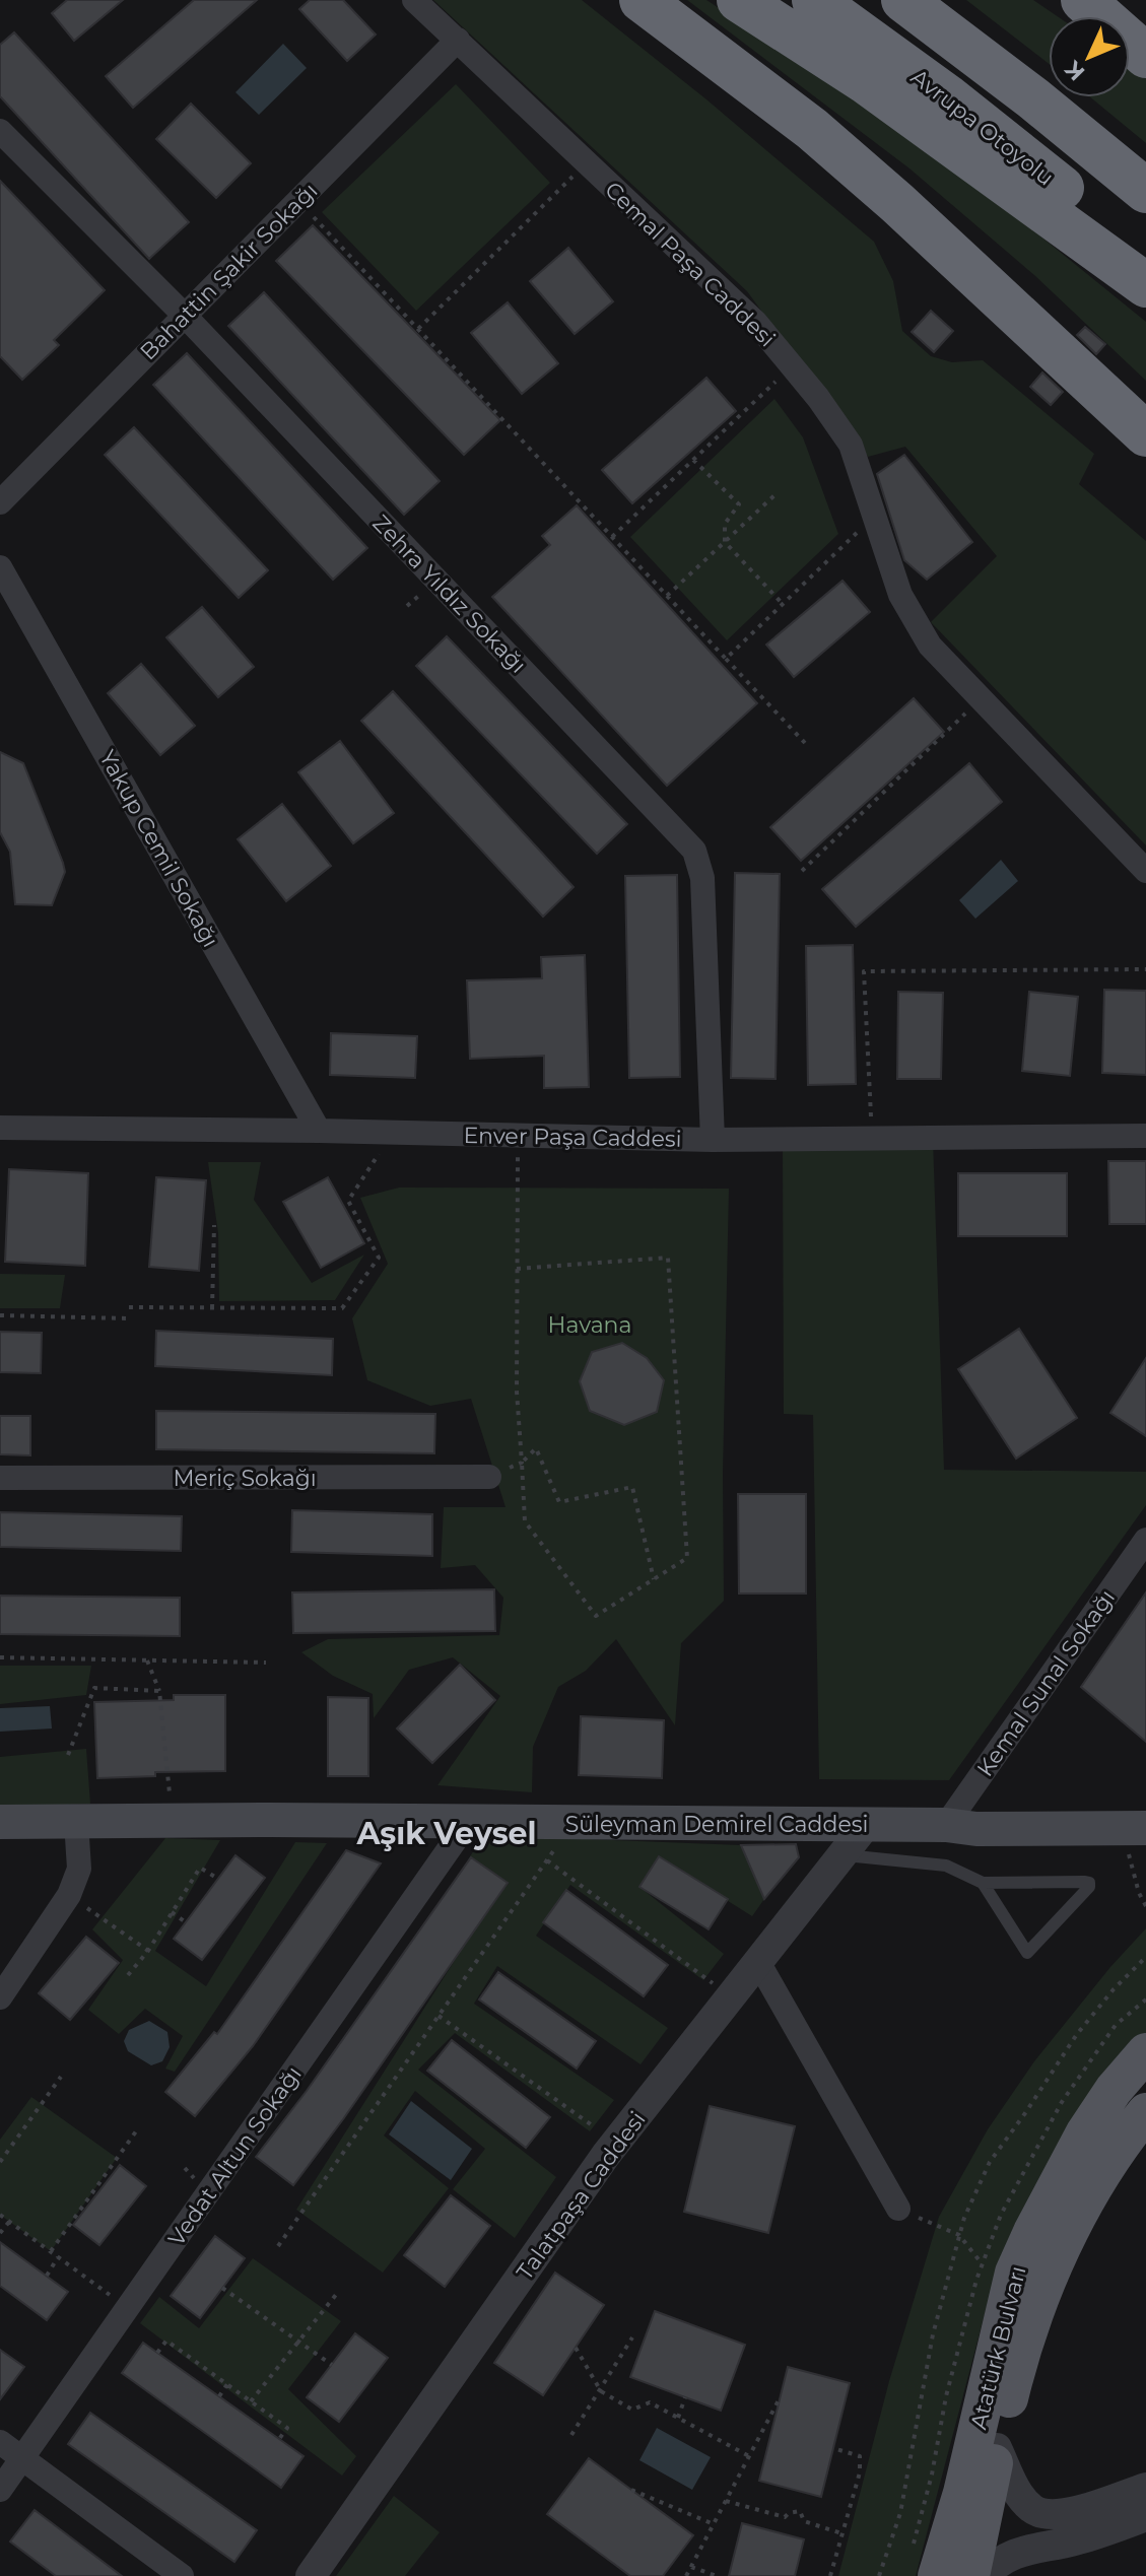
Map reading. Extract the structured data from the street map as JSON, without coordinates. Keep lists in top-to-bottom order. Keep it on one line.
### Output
{"streets":{"highway":["Avrupa Otoyolu"],"main road":["Süleyman Demirel Caddesi","Atatürk Bulvarı"],"street":["Cemal Paşa Caddesi","Bahattin Şakir Sokağı","Zehra Yıldız Sokağı","Yakup Cemil Sokağı","Enver Paşa Caddesi","Meriç Sokağı","Kemal Sunal Sokağı","Vedat Altun Sokağı","Talatpaşa Caddesi"]},"crossings":[["Cemal Paşa Caddesi","Bahattin Şakir Sokağı"],["Bahattin Şakir Sokağı","Zehra Yıldız Sokağı"],["Zehra Yıldız Sokağı","Enver Paşa Caddesi"],["Yakup Cemil Sokağı","Enver Paşa Caddesi"],["Kemal Sunal Sokağı","Süleyman Demirel Caddesi"],["Süleyman Demirel Caddesi","Vedat Altun Sokağı"],["Süleyman Demirel Caddesi","Talatpaşa Caddesi"]],"districts":["Aşık Veysel"],"parks":["Havana"],"north":"bottom left"}
